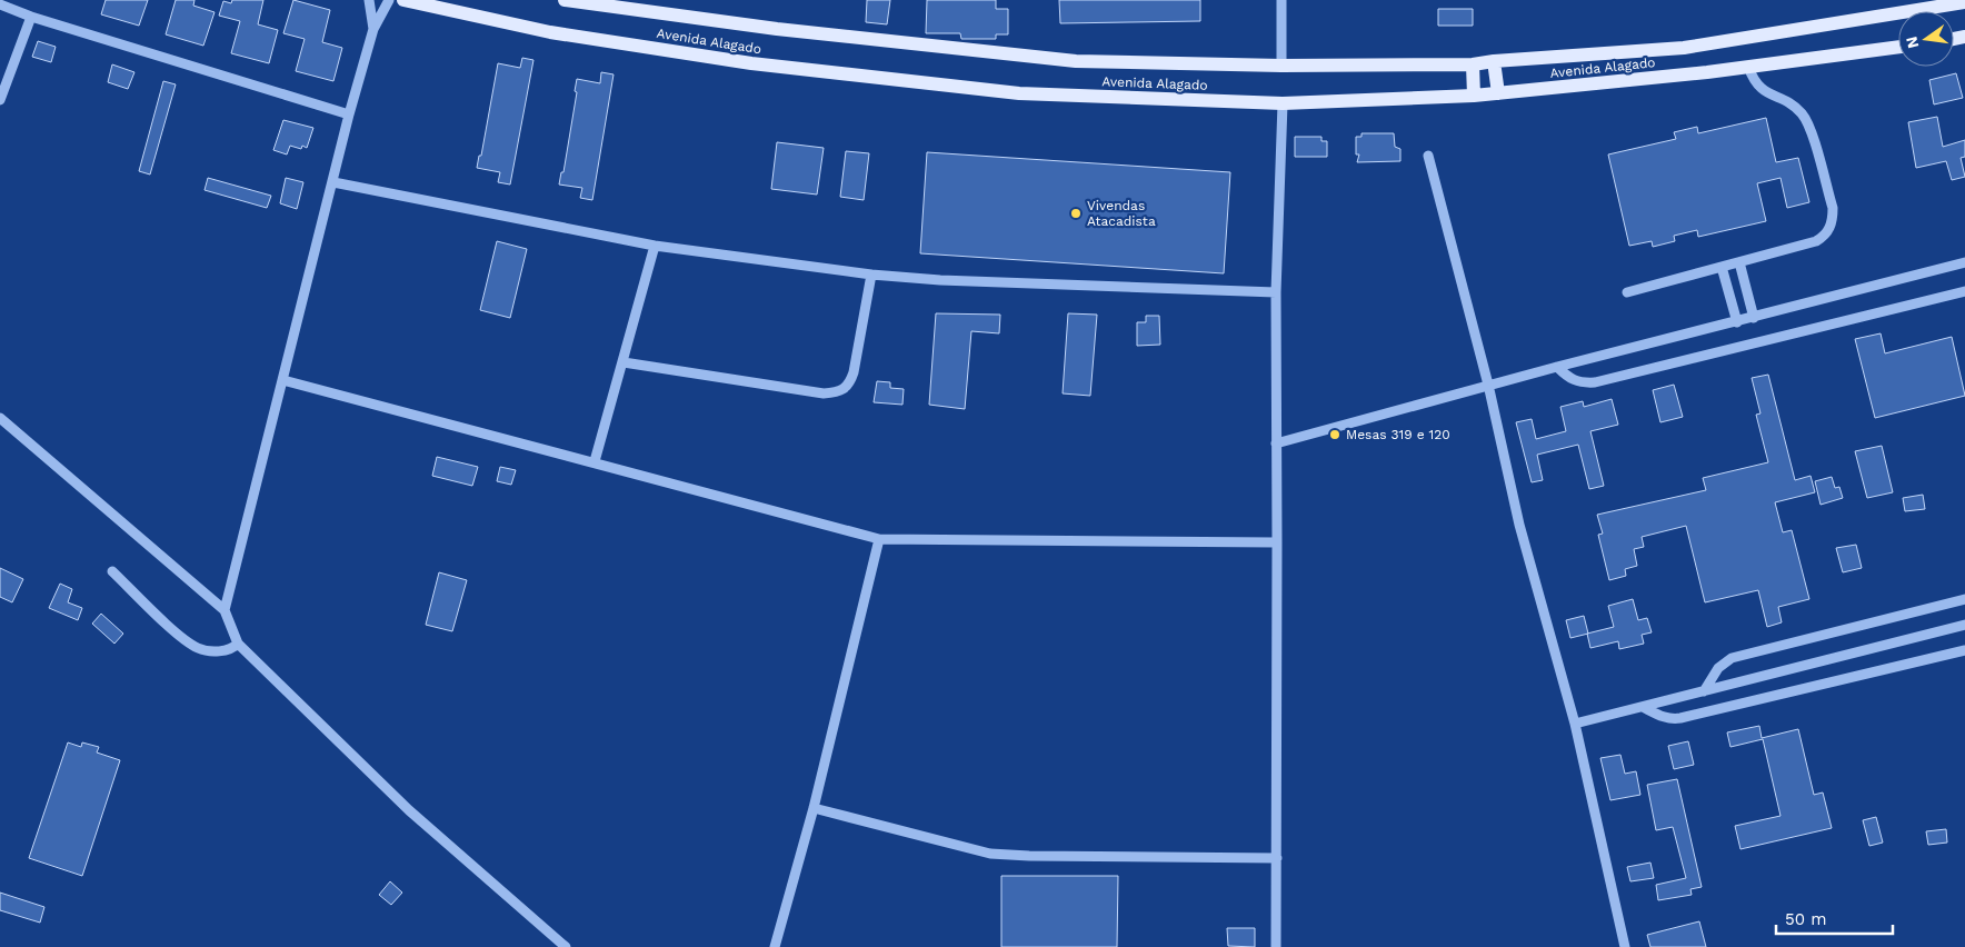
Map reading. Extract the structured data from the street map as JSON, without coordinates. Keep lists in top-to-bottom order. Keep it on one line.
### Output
{"streets":{"main road":["Avenida Alagado"]},"places":["Vivendas Atacadista","Mesas 319 e 120"],"scale_bar":"50 m","north":"left"}
